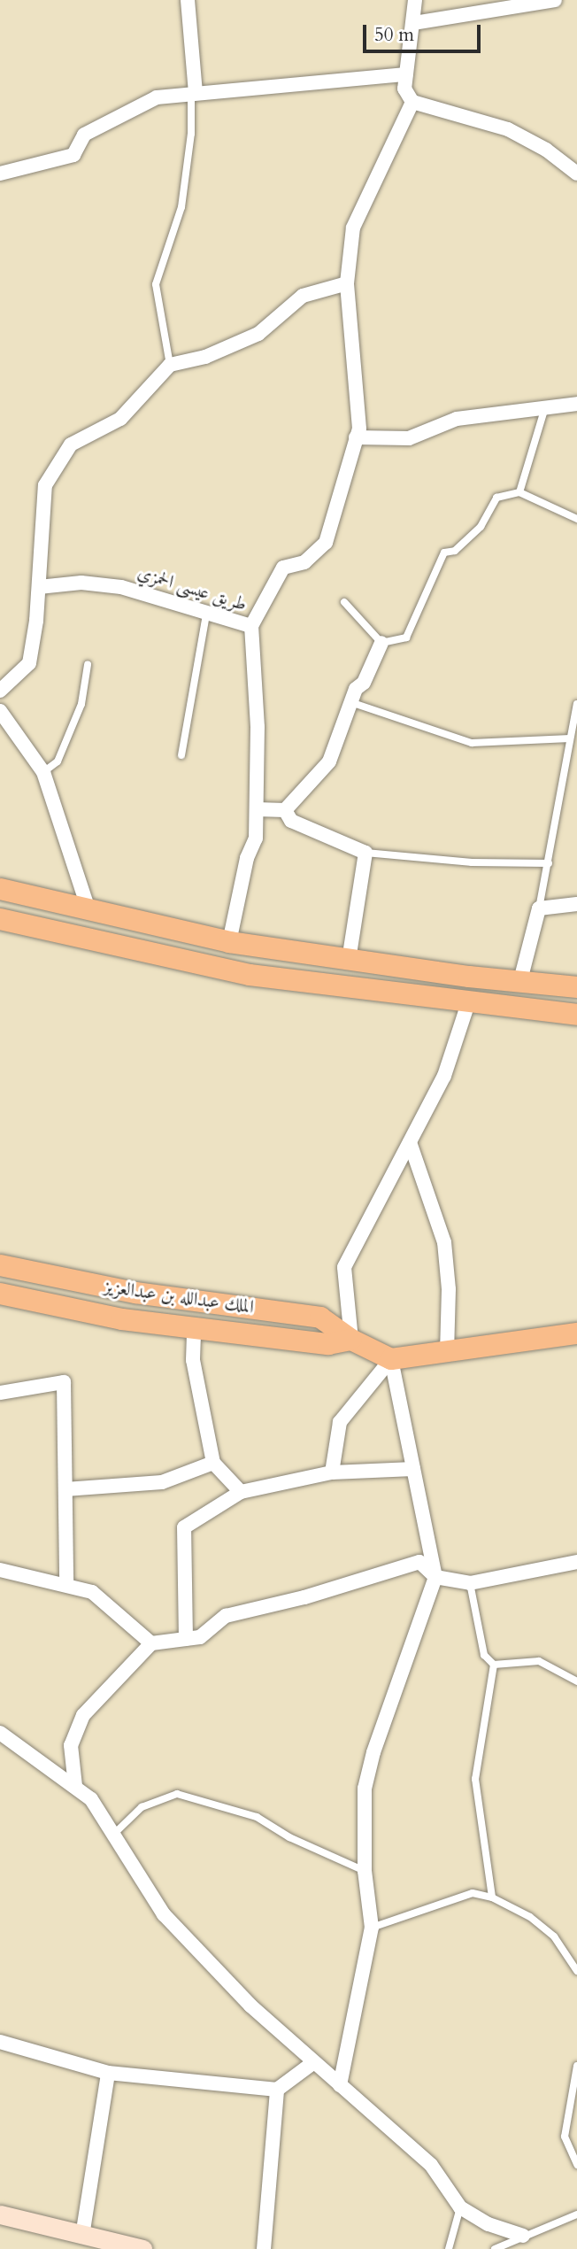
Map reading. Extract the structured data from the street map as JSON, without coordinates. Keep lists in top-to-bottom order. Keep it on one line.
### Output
{"streets":{"main road":["الملك عبدالله بن عبدالعزيز"],"street":["طريق عيسى الحمزي"]},"scale_bar":"50 m"}
